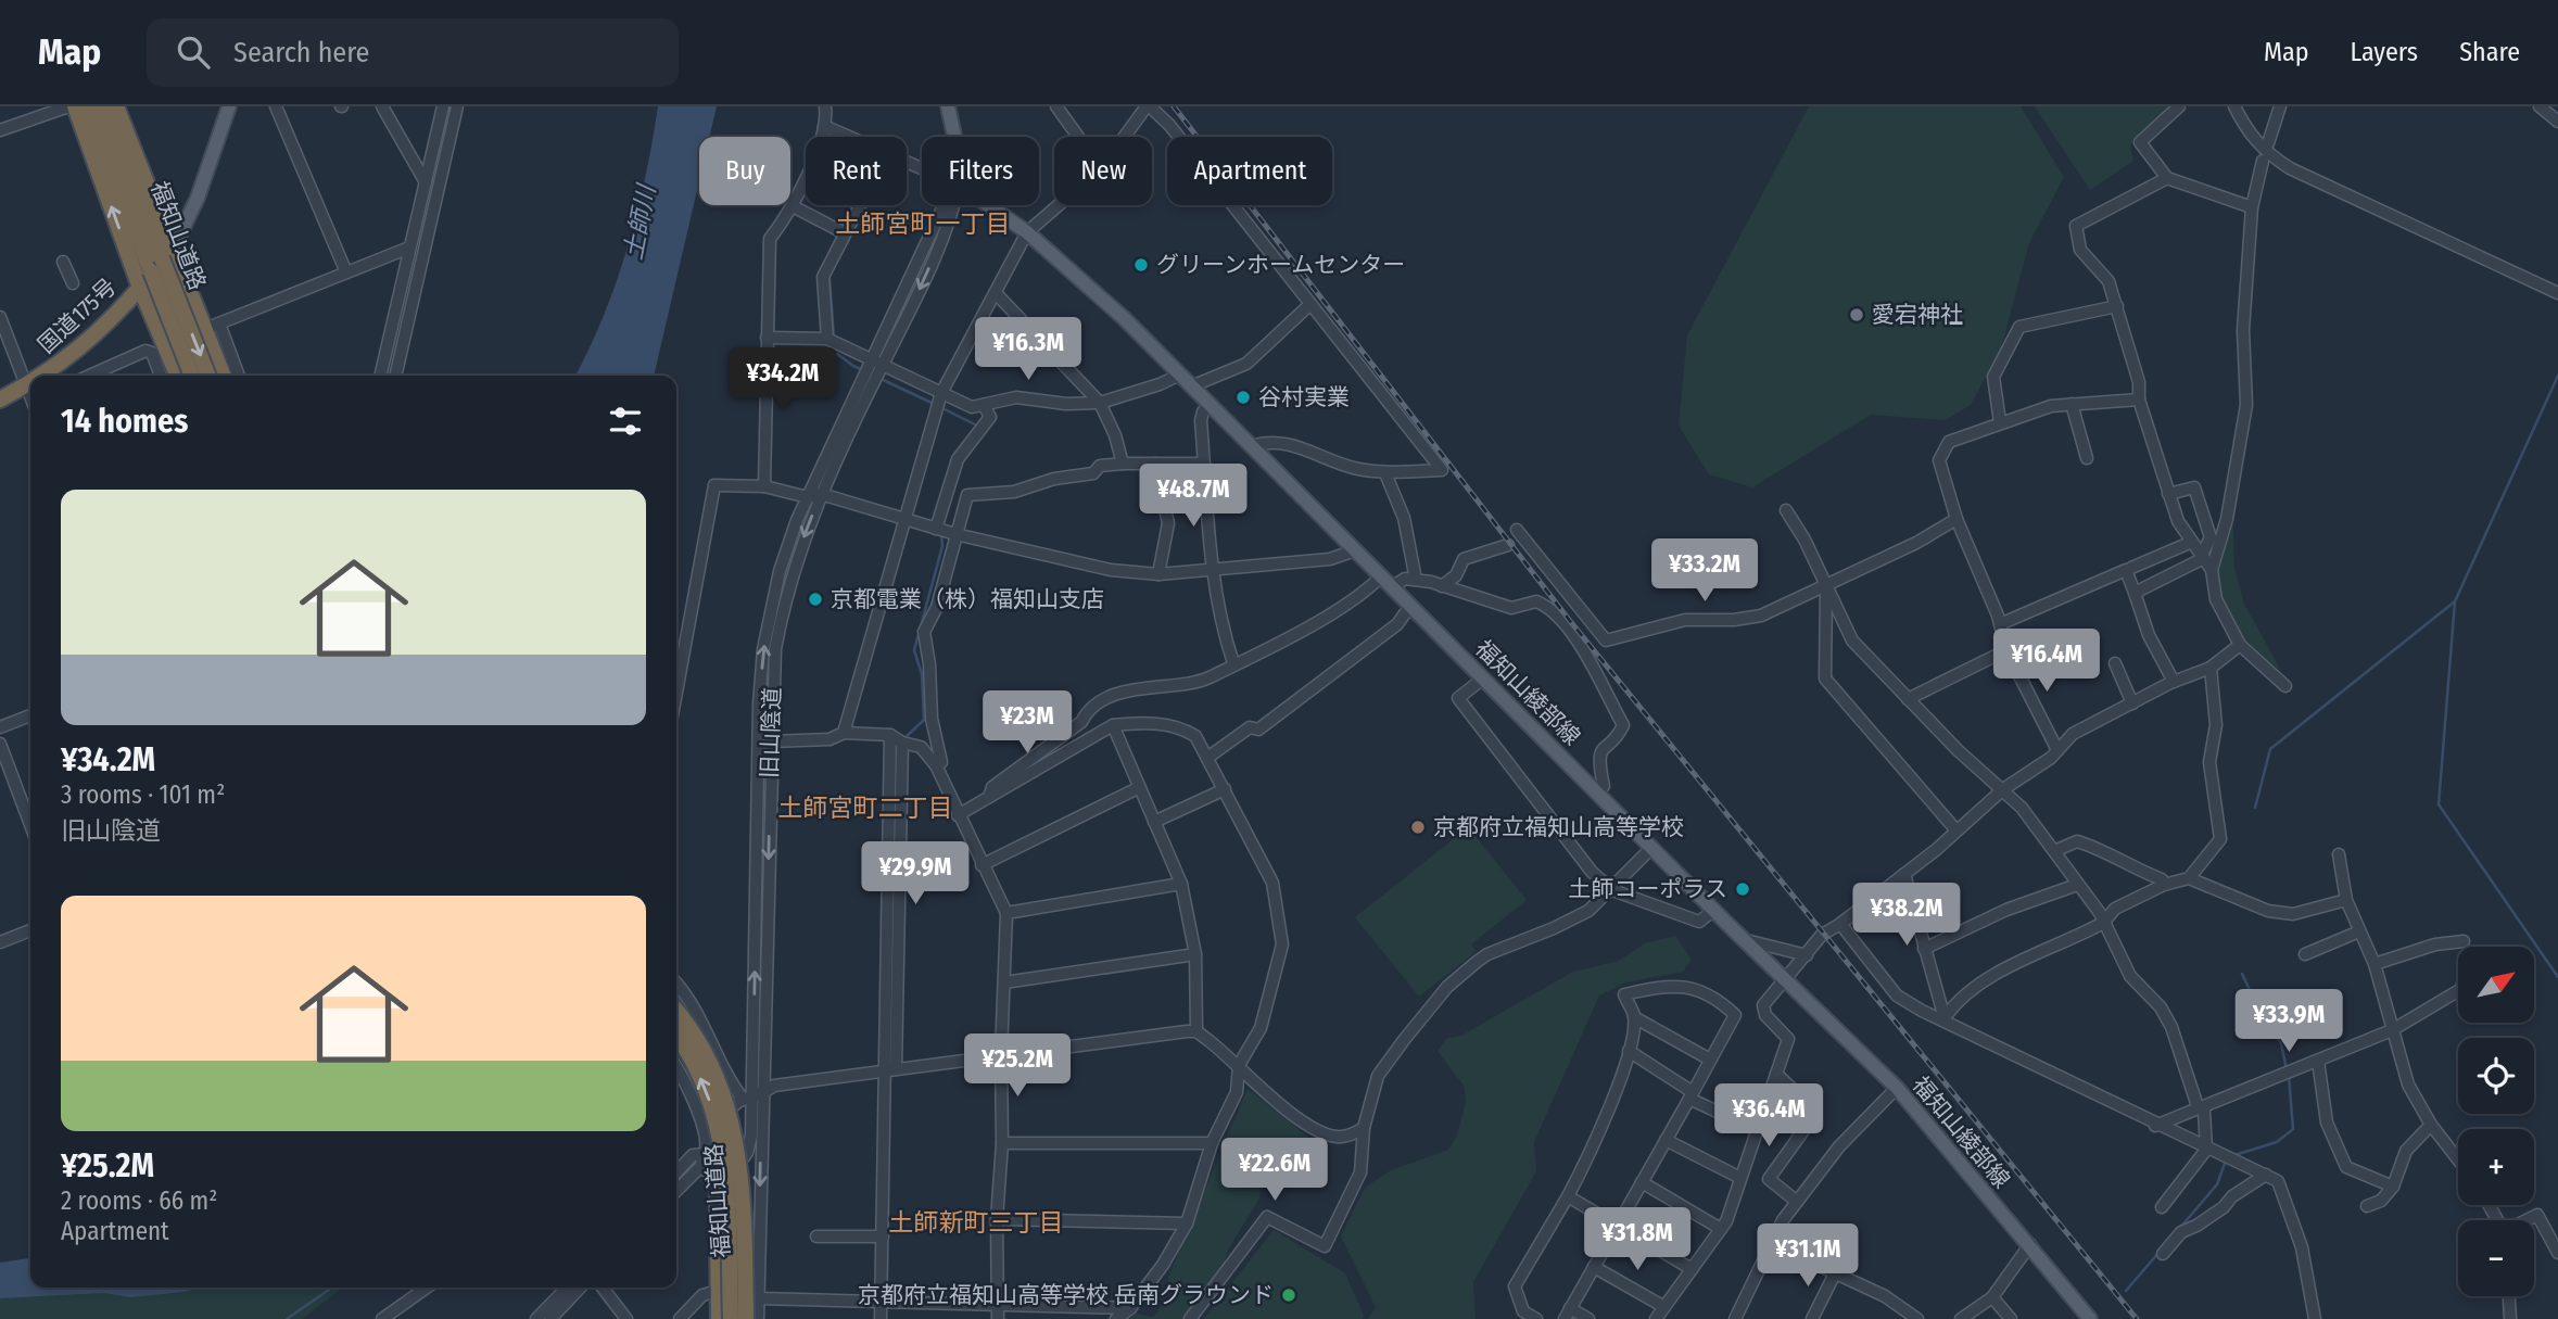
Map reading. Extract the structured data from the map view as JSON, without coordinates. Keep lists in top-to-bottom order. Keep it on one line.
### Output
{"streets":{"highway":["福知山道路","国道175号"],"main road":["福知山綾部線"],"street":["旧山陰道"]},"districts":["土師宮町一丁目","土師宮町二丁目","土師新町三丁目"],"water":["土師川"],"places":["グリーンホームセンター","愛宕神社","谷村実業","京都電業（株）福知山支店","京都府立福知山高等学校","土師コーポラス","京都府立福知山高等学校 岳南グラウンド"],"north":"top right","page":{"header":"Map","search":"Search here","nav":["Map","Layers","Share"],"chip":["Buy","Rent","Filters","New","Apartment"],"price":["¥16.3M","¥34.2M","¥48.7M","¥33.2M","¥16.4M","¥23M","¥29.9M","¥38.2M","¥33.9M","¥25.2M","¥36.4M","¥22.6M","¥31.8M","¥31.1M"],"heading":"14 homes","list":[{"name":"¥34.2M","note":"3 rooms · 101 m² · 旧山陰道"},{"name":"¥25.2M","note":"2 rooms · 66 m² · Apartment"}],"map_buttons":["+","−"]}}
